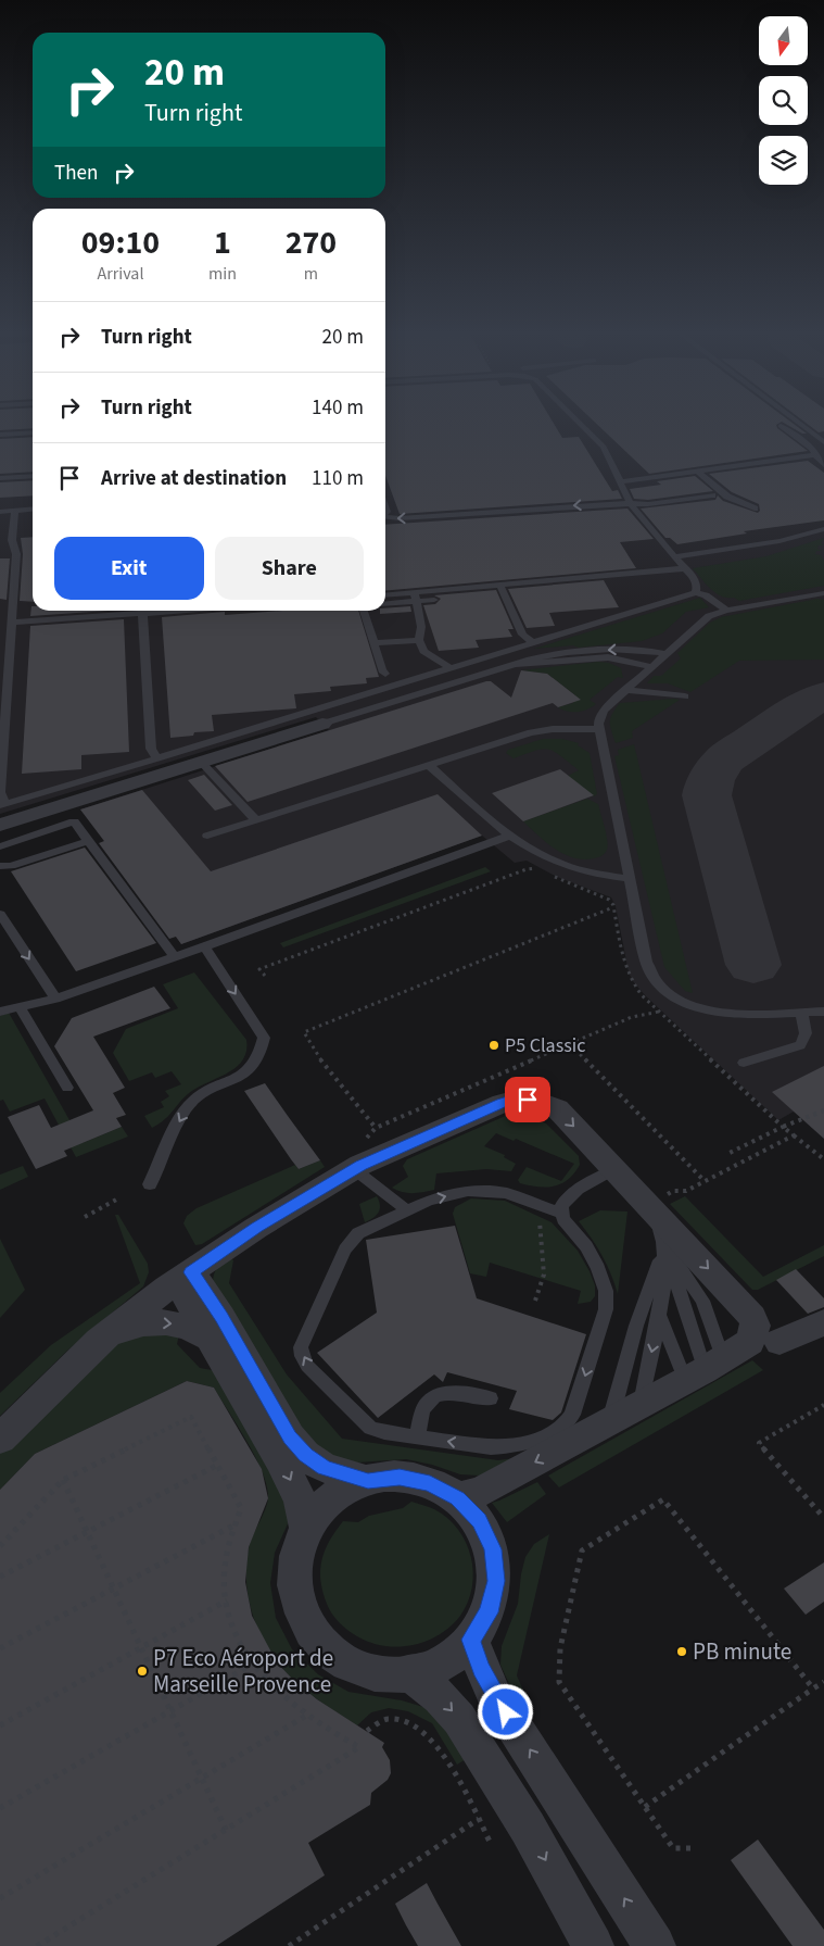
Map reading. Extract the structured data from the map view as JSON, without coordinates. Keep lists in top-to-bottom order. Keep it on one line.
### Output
{"places":["P5 Classic","PB minute","P7 Eco Aéroport de Marseille Provence"],"north":"bottom","page":{"turn":["20 m","Turn right"],"then":"Then","eta":["09:10","Arrival","1","min","270","m"],"list":[{"name":"Turn right","value":"20 m"},{"name":"Turn right","value":"140 m"},{"name":"Arrive at destination","value":"110 m"}],"buttons":["Exit","Share"]}}
